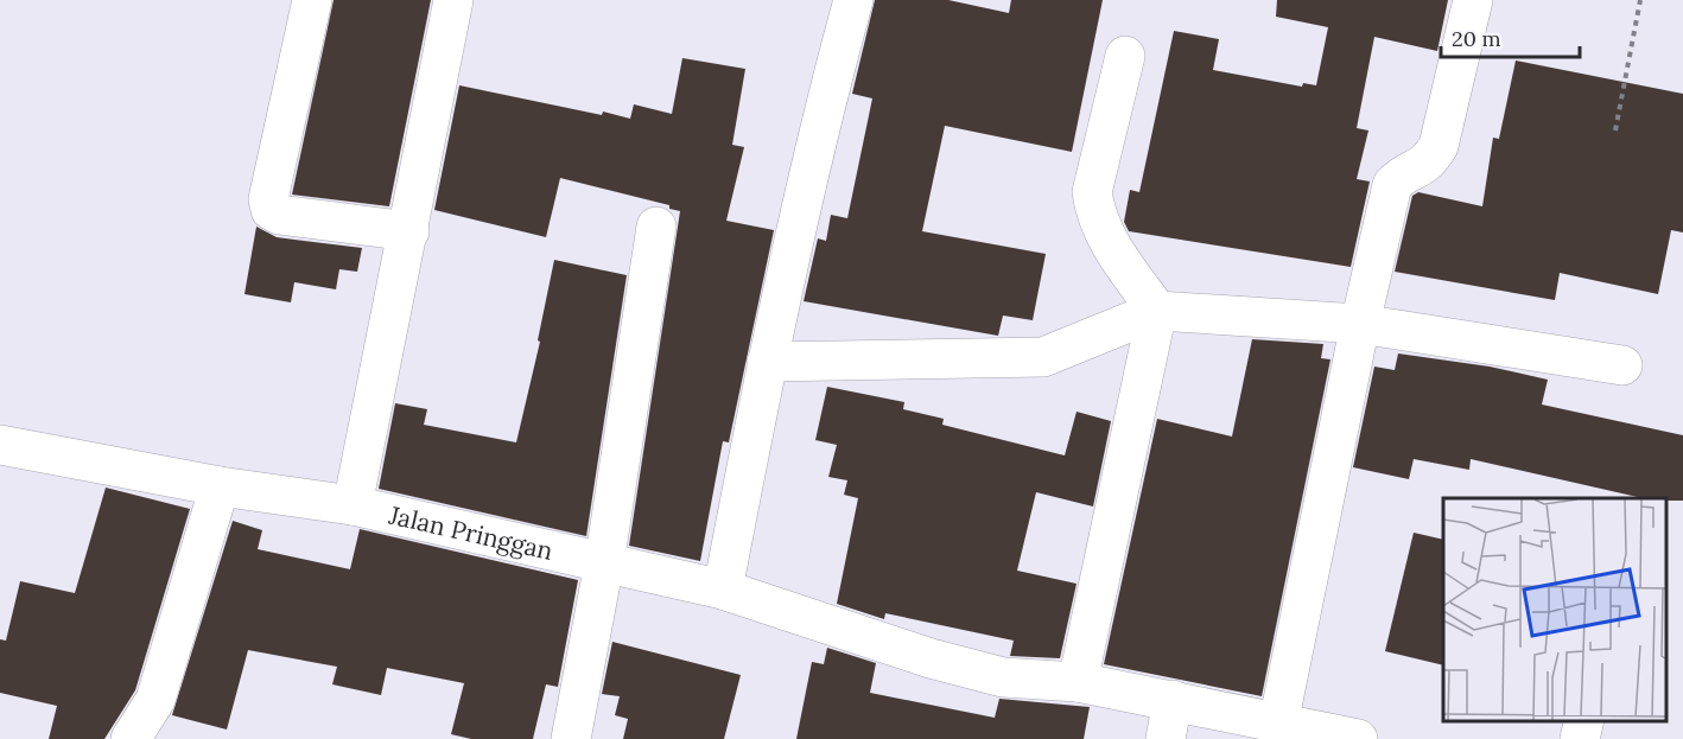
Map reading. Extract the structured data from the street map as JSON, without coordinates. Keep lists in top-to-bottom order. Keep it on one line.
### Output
{"streets":{"street":["Jalan Pringgan"]},"scale_bar":"20 m"}
